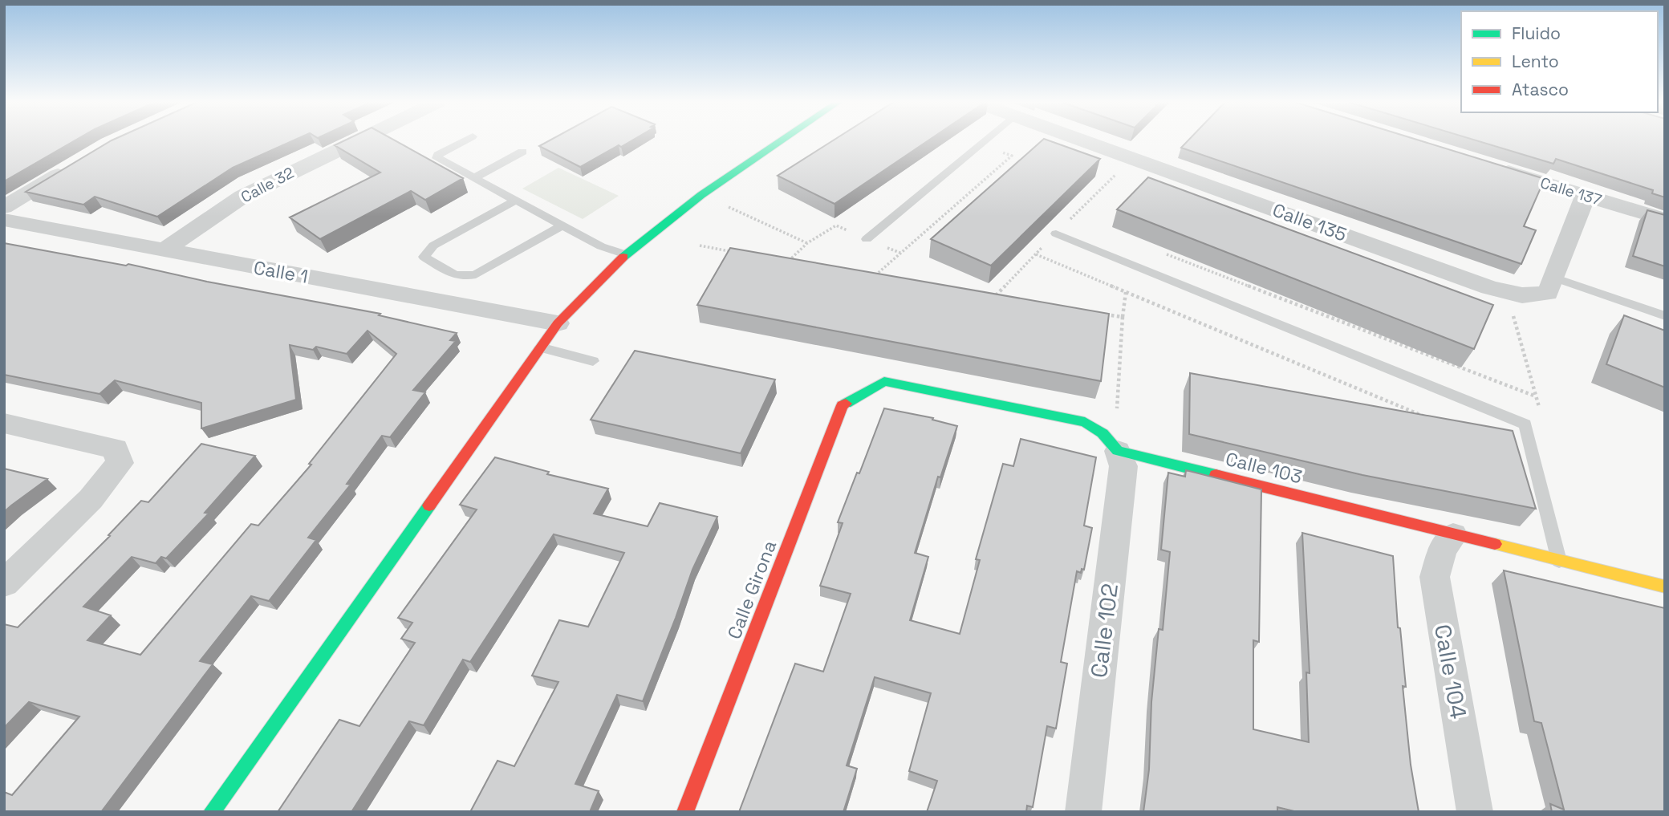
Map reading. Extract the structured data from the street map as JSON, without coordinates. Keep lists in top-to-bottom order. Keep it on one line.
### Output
{"streets":{"street":["Calle 32","Calle 137","Calle 135","Calle 1","Calle 103","Calle Girona","Calle 102","Calle 104"]},"crossings":[["Calle 32","Calle 1"],["Calle 137","Calle 135"],["Calle 103","Calle Girona"],["Calle 103","Calle 102"],["Calle 103","Calle 104"]],"legend":["Fluido","Lento","Atasco"]}
